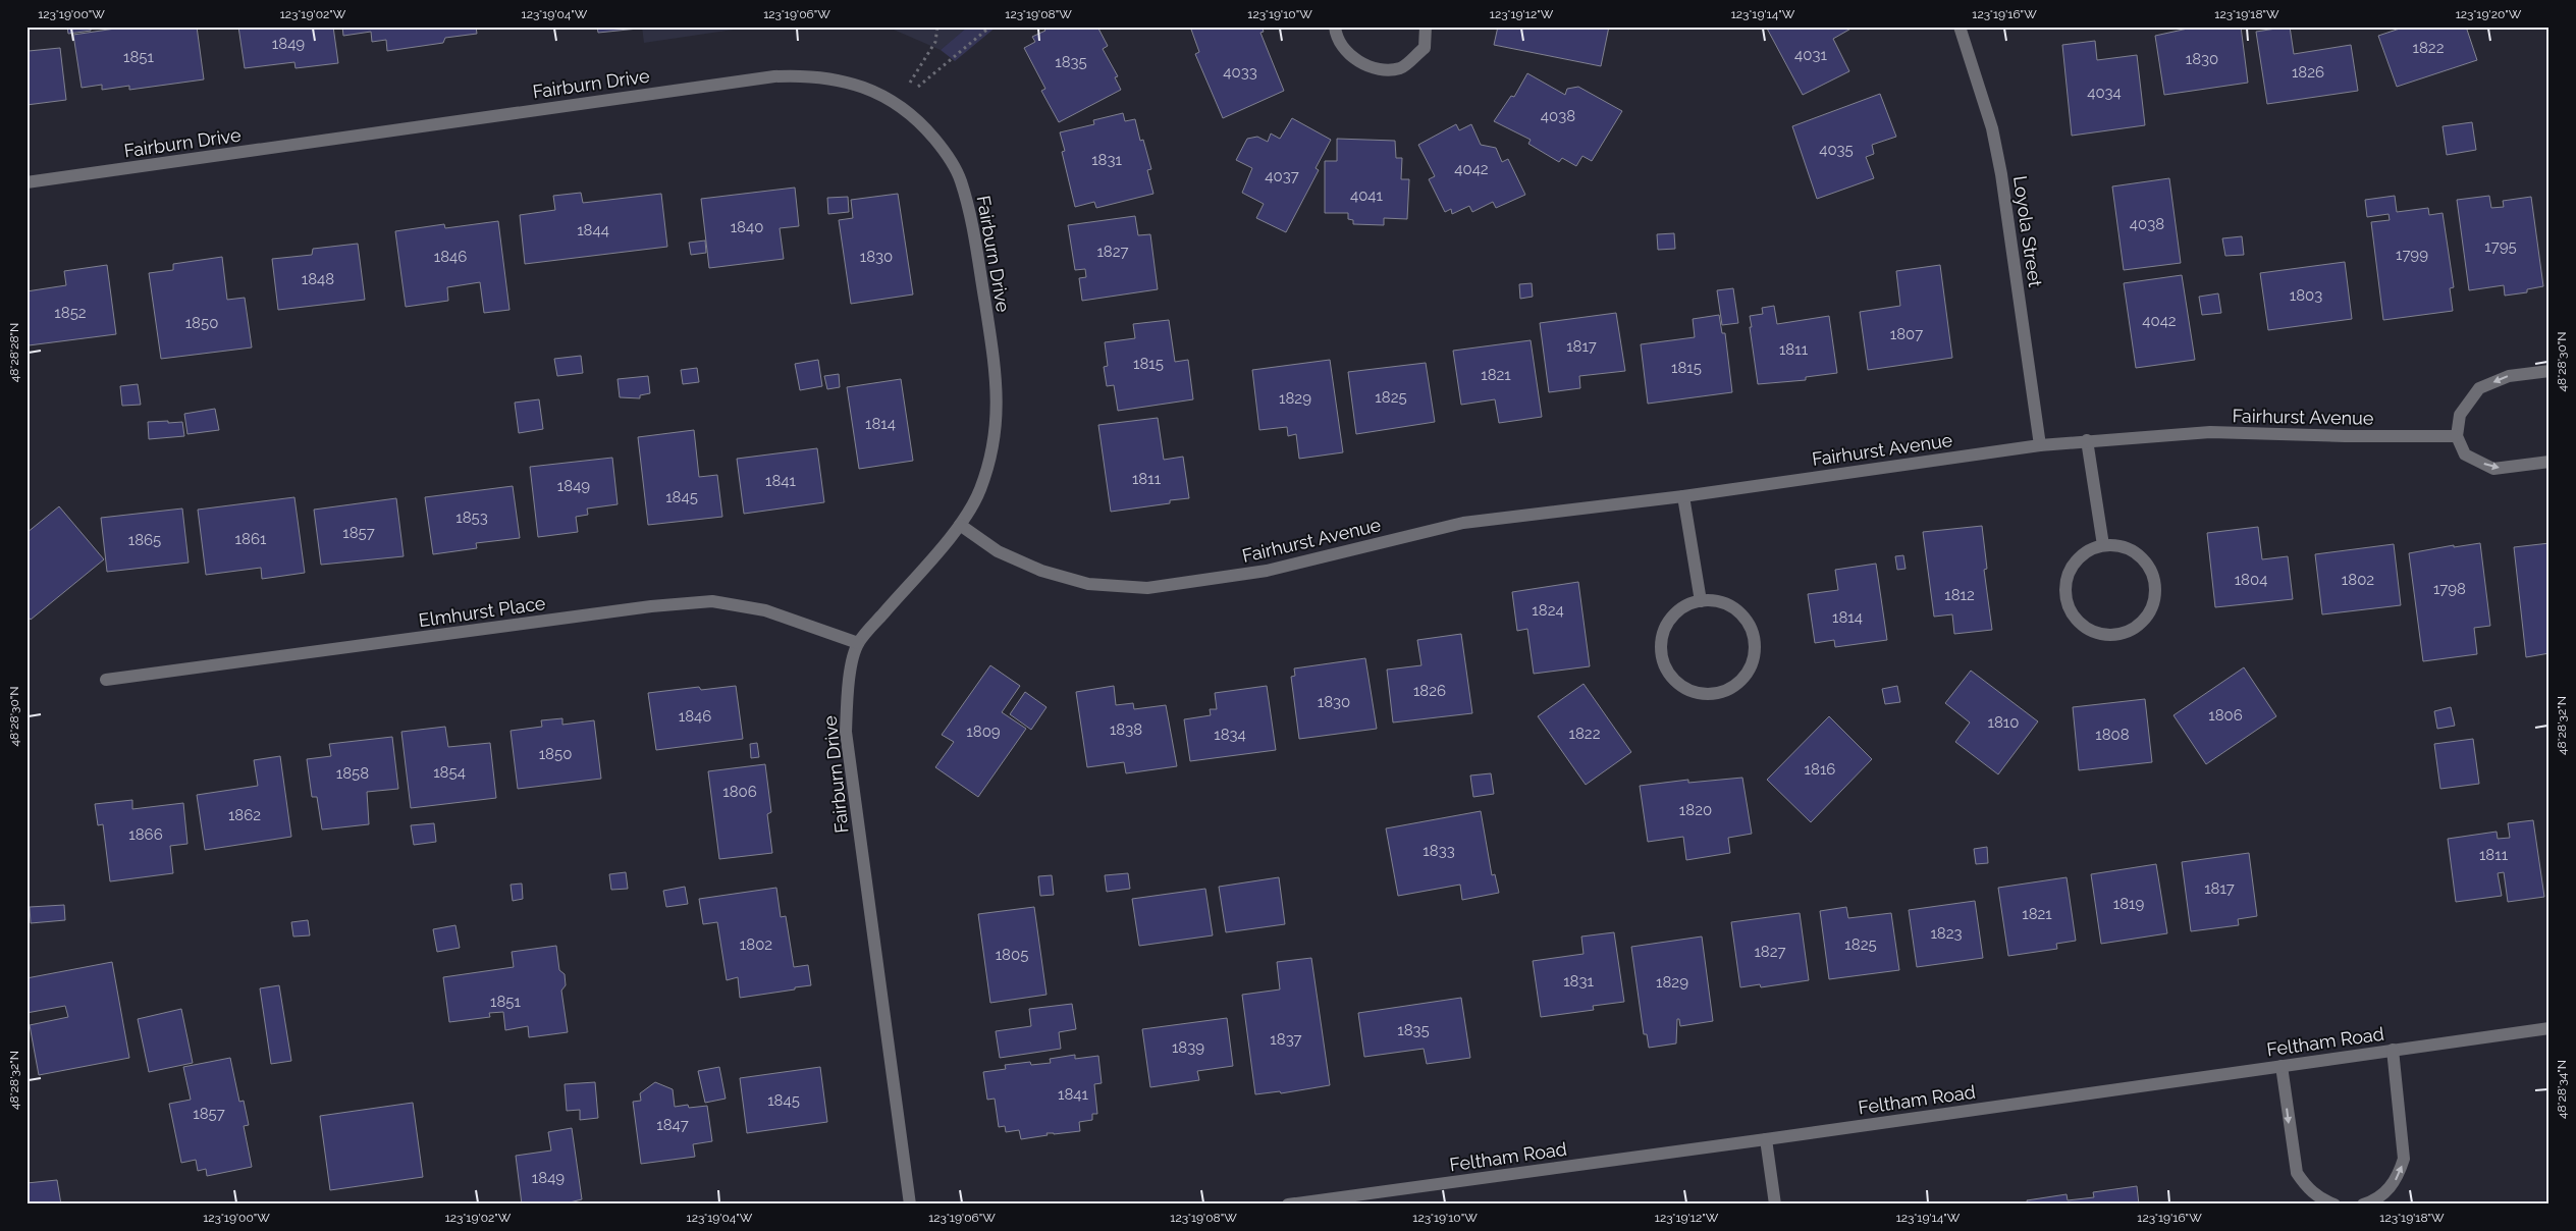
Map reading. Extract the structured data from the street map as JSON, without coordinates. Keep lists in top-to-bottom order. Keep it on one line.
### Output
{"streets":{"street":["Fairburn Drive","Loyola Street","Fairhurst Avenue","Elmhurst Place","Feltham Road"]},"crossings":[["Fairburn Drive","Fairhurst Avenue"],["Fairburn Drive","Elmhurst Place"],["Loyola Street","Fairhurst Avenue"]],"house_numbers":["1849","1822","4031","1851","1830","1835","4033","1826","4034","4038","4035","1831","4042","4037","4041","4038","1840","1844","1795","1827","1799","1846","1830","1848","1803","1852","4042","1850","1807","1817","1811","1815","1815","1821","1825","1829","1814","1811","1841","1849","1845","1853","1857","1861","1865","1804","1802","1798","1812","1824","1814","1826","1830","1806","1846","1810","1838","1809","1822","1834","1808","1850","1816","1854","1858","1806","1820","1862","1866","1833","1811","1817","1819","1821","1823","1802","1825","1827","1805","1831","1829","1851","1835","1837","1839","1841","1845","1857","1847","1849"],"coordinates":["123°19'00\"W","123°19'02\"W","123°19'04\"W","123°19'06\"W","123°19'08\"W","123°19'10\"W","123°19'12\"W","123°19'14\"W","123°19'16\"W","123°19'18\"W","123°19'20\"W","48°28'28\"N","48°28'30\"N","48°28'32\"N","48°28'34\"N"]}
